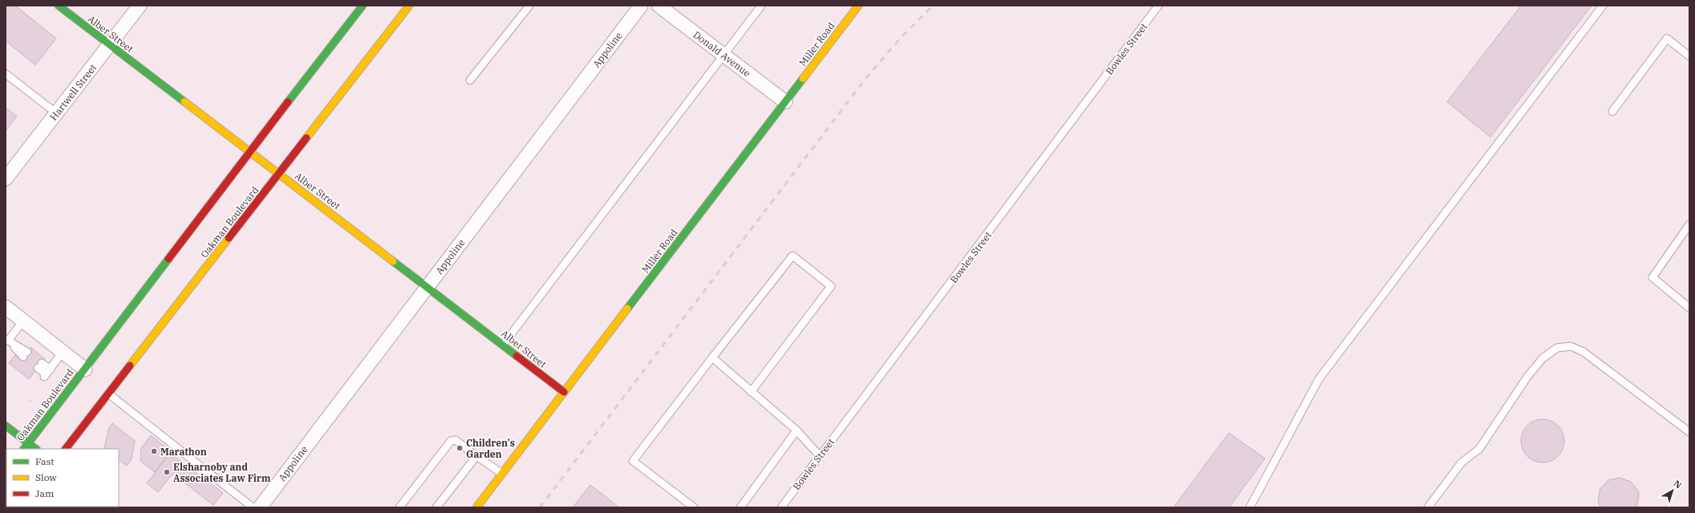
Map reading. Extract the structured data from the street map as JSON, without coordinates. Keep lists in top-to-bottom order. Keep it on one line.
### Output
{"streets":{"street":["Alber Street","Miller Road","Appoline","Donald Avenue","Hartwell Street","Oakman Boulevard"],"lane":["Bowles Street"]},"crossings":[["Alber Street","Miller Road"],["Alber Street","Appoline"],["Alber Street","Hartwell Street"],["Alber Street","Oakman Boulevard"],["Miller Road","Donald Avenue"]],"places":["Children's Garden","Marathon","Elsharnoby and Associates Law Firm"],"legend":["Fast","Slow","Jam"],"north":"top right"}
